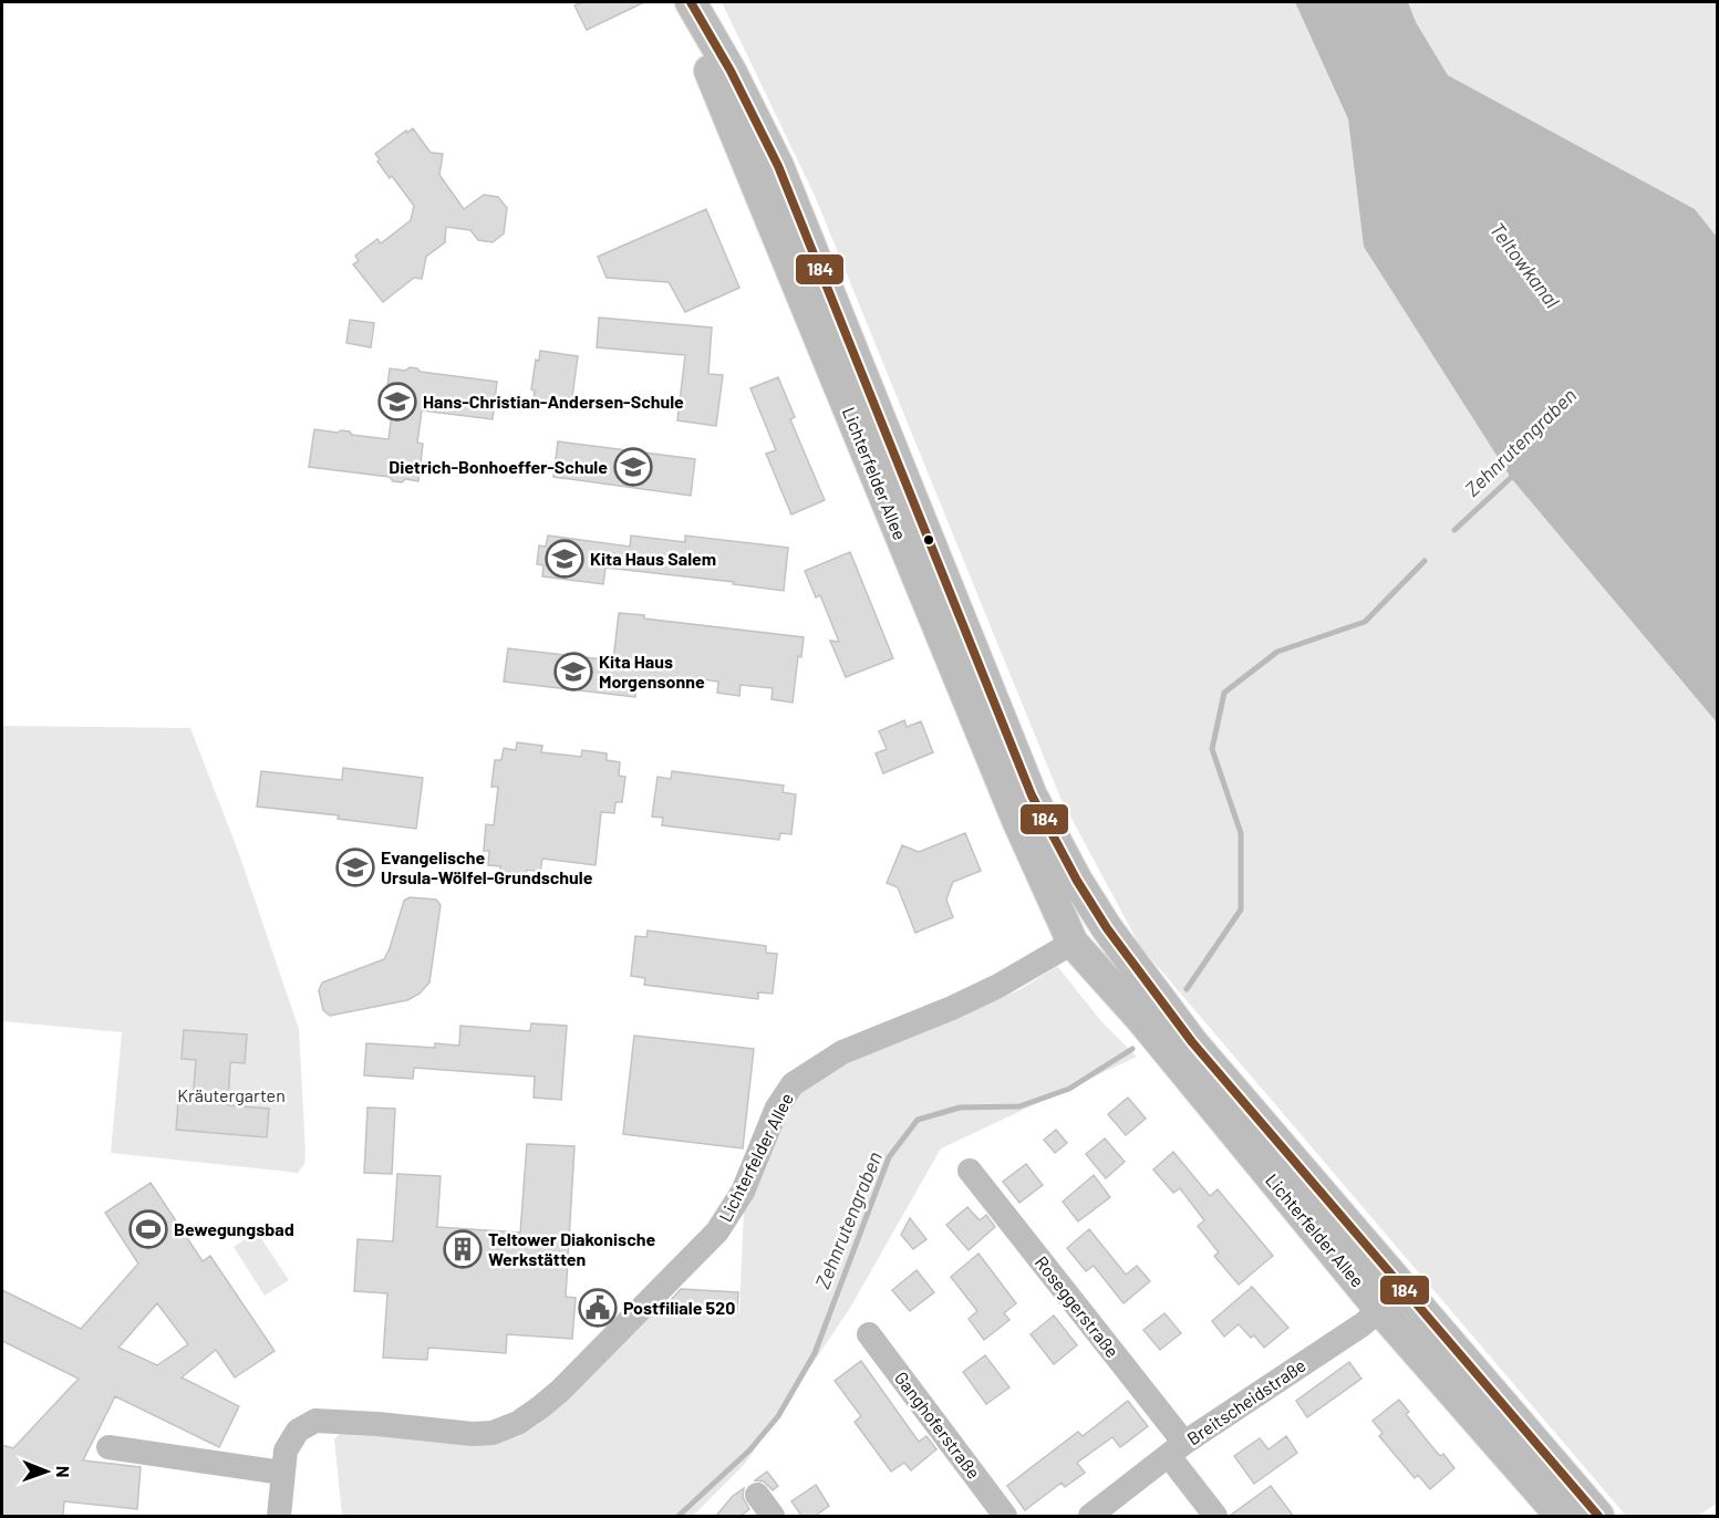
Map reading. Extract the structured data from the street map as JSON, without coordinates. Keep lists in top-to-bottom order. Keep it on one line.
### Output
{"streets":{"main road":["Lichterfelder Allee"],"street":["Roseggerstraße","Breitscheidstraße","Ganghoferstraße"]},"crossings":[["Lichterfelder Allee","Breitscheidstraße"],["Roseggerstraße","Breitscheidstraße"]],"water":["Teltowkanal","Zehnrutengraben"],"parks":["Kräutergarten"],"places":{"school or university":["Hans-Christian-Andersen-Schule","Dietrich-Bonhoeffer-Schule","Kita Haus Salem","Kita Haus Morgensonne","Evangelische Ursula-Wölfel-Grundschule"],"sports":["Bewegungsbad"],"building":["Teltower Diakonische Werkstätten"],"public building":["Postfiliale 520"]},"lines":["transit line 184"],"north":"right"}
